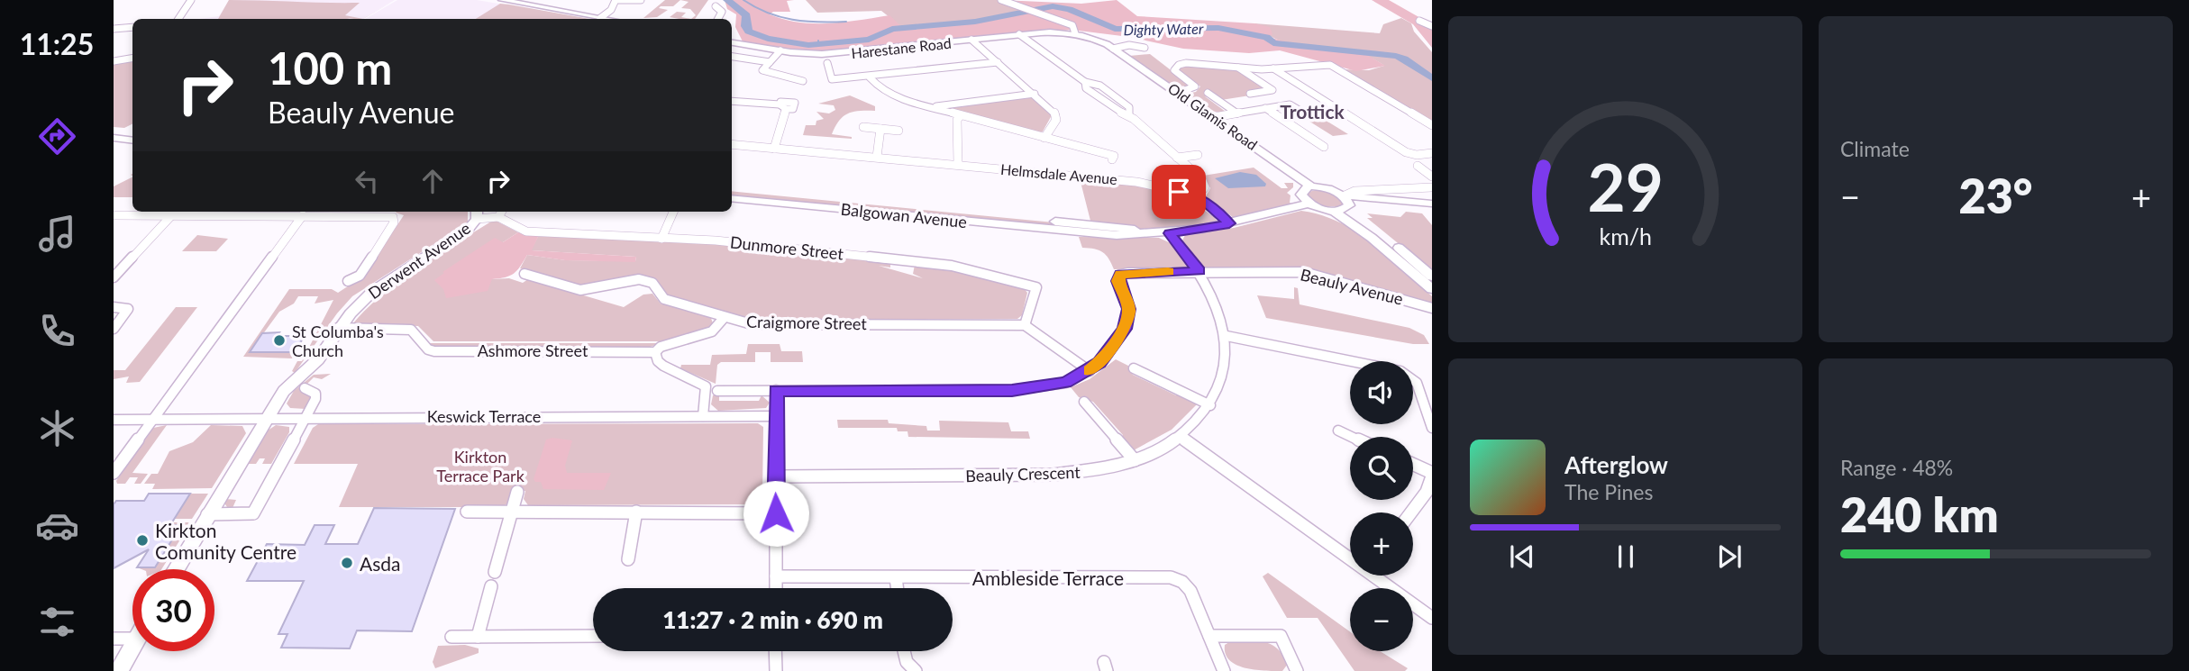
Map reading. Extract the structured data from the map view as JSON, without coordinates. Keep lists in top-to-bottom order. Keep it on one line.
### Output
{"streets":{"street":["Harestane Road","Old Glamis Road","Helmsdale Avenue","Balgowan Avenue","Dunmore Street","Derwent Avenue","Beauly Avenue","Craigmore Street","Ashmore Street","Keswick Terrace","Beauly Crescent","Ambleside Terrace"]},"crossings":[["Harestane Road","Old Glamis Road"],["Helmsdale Avenue","Balgowan Avenue"],["Balgowan Avenue","Beauly Crescent"],["Dunmore Street","Derwent Avenue"],["Dunmore Street","Craigmore Street"],["Derwent Avenue","Ashmore Street"],["Derwent Avenue","Keswick Terrace"],["Beauly Avenue","Beauly Crescent"],["Craigmore Street","Ashmore Street"]],"districts":["Trottick"],"water":["Dighty Water"],"parks":["Kirkton Terrace Park"],"places":["St Columba's Church","Kirkton Comunity Centre","Asda"],"page":{"tabs":"11:25","tile":["Climate",["Range · 48%","240 km"]],"turn":["100 m","Beauly Avenue"],"heat":["−","23°","+"],"map_buttons":["+","−"],"song":["Afterglow","The Pines"],"limit":"30","trip":"11:27 · 2 min · 690 m","gauge":["29","km/h"]}}
